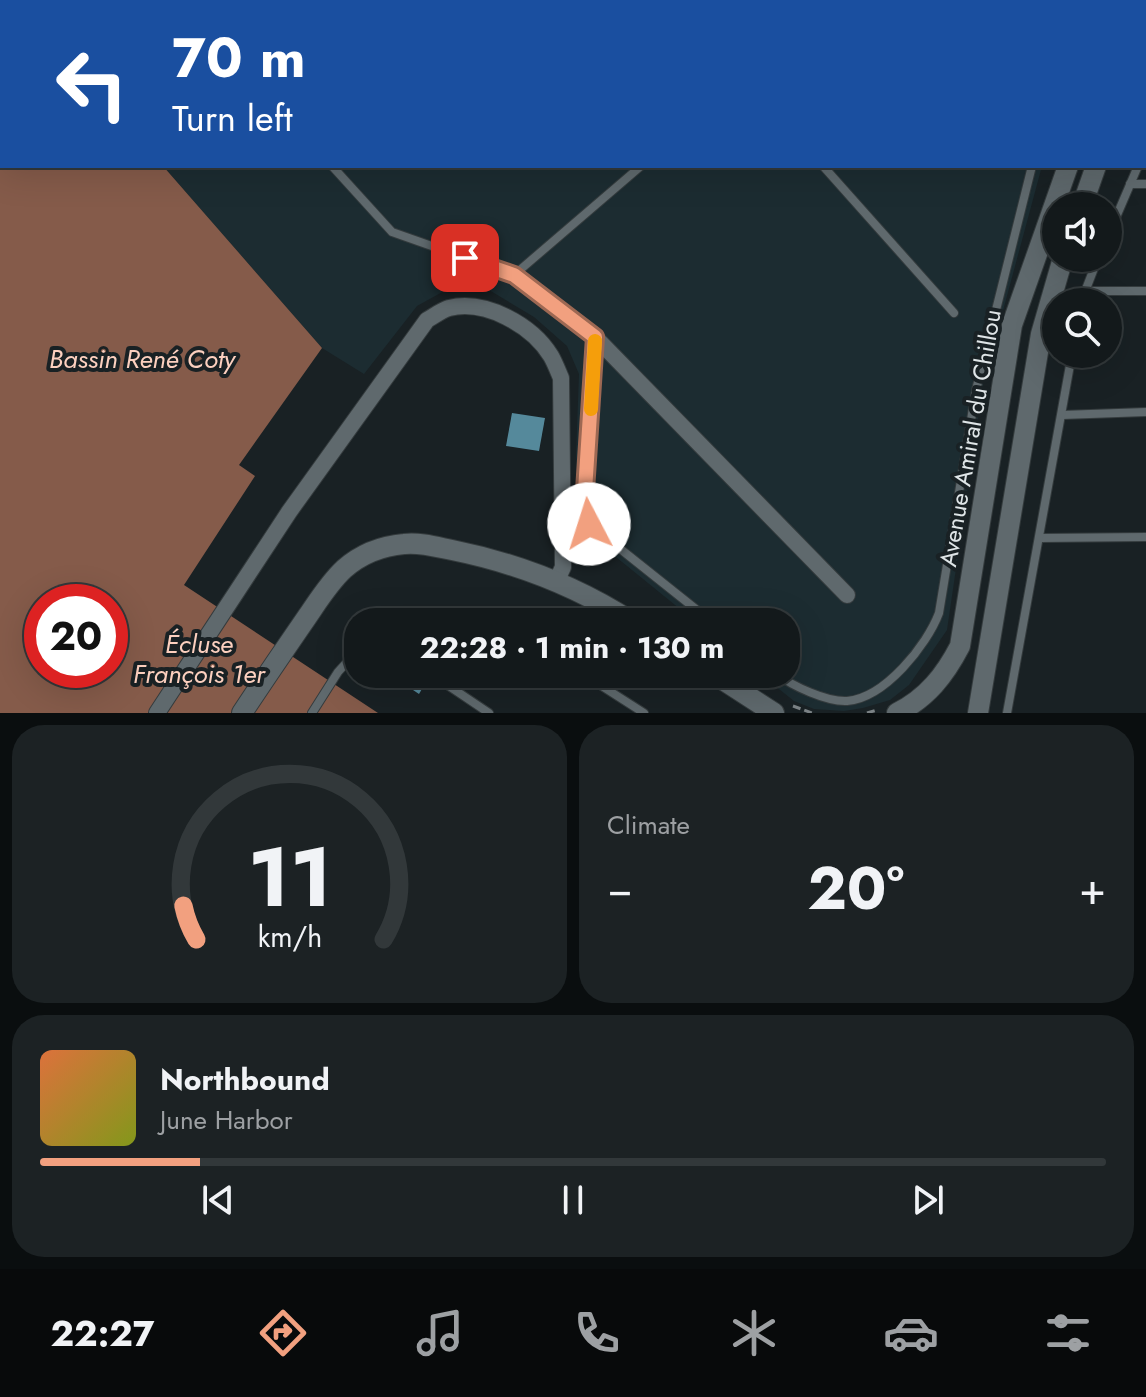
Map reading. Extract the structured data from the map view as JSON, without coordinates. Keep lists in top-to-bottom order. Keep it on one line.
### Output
{"streets":{"street":["Avenue Amiral du Chillou"]},"water":["Bassin René Coty","Écluse François 1er"],"page":{"turn":["70 m","Turn left"],"limit":"20","trip":"22:28 · 1 min · 130 m","tile":"Climate","heat":["−","20°","+"],"song":["Northbound","June Harbor"],"tabs":"22:27","gauge":["11","km/h"]}}
